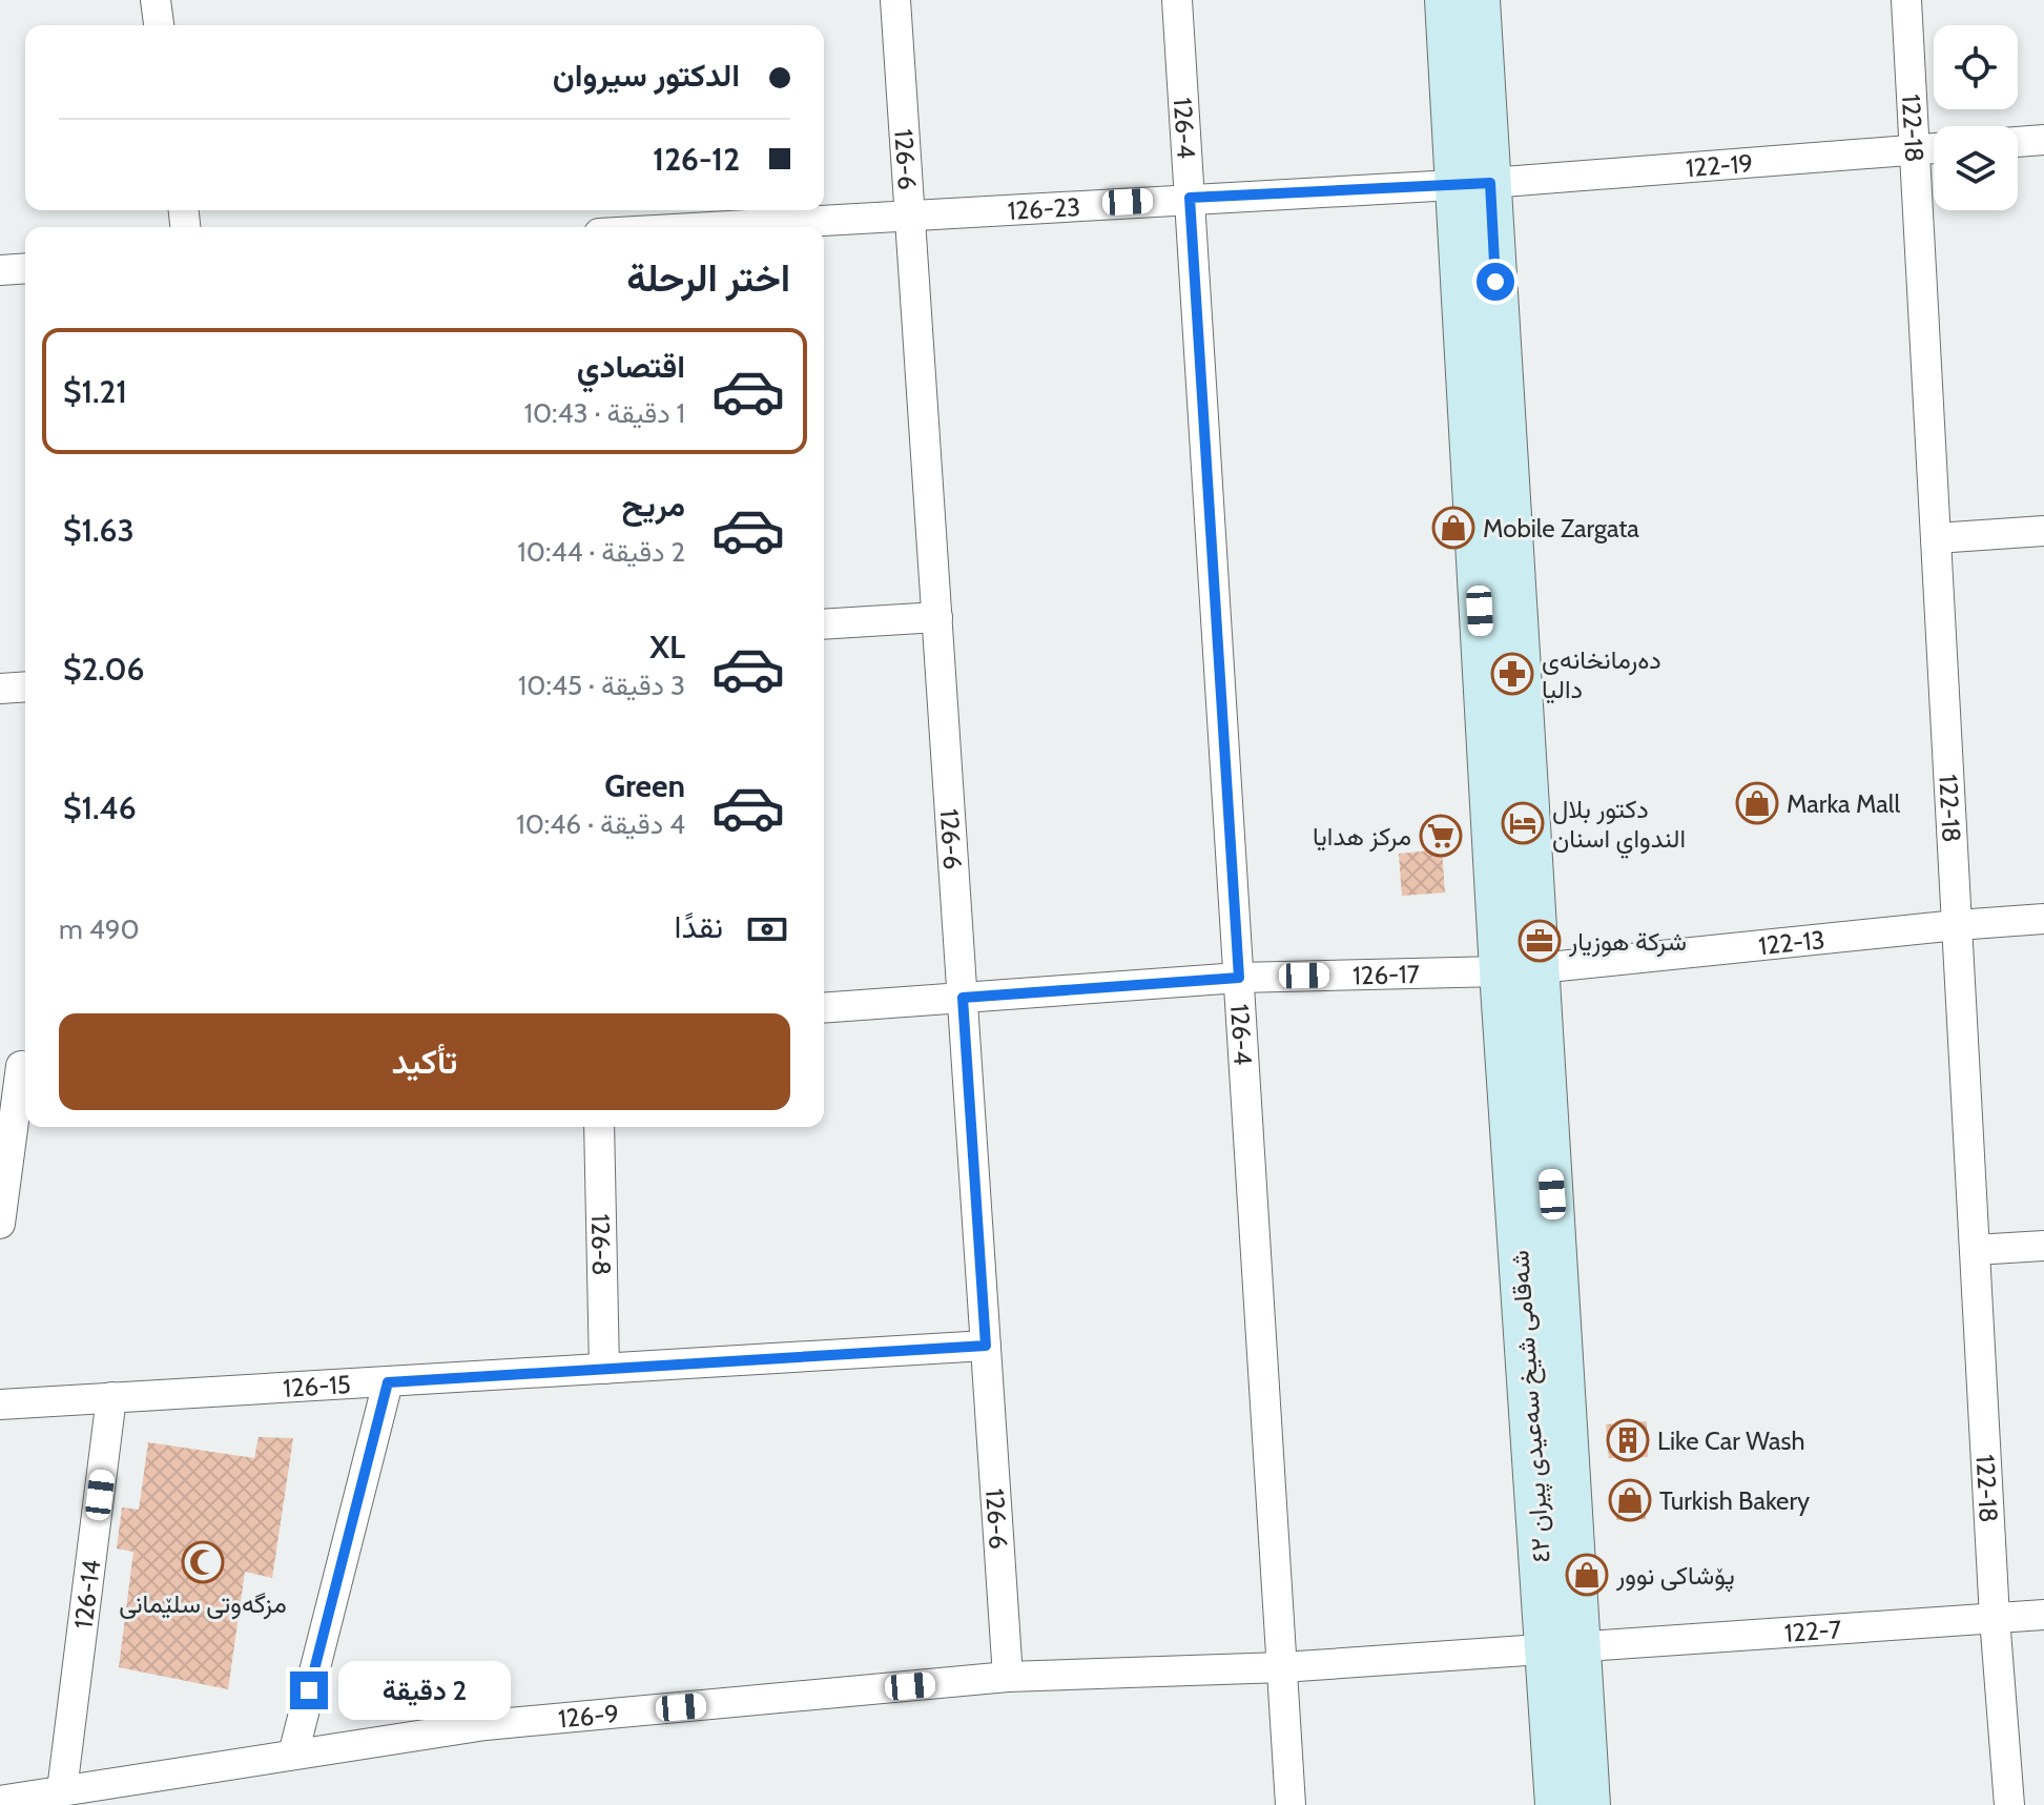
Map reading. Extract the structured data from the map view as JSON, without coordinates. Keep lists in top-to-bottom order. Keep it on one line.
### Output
{"streets":{"main road":["شەقامی شیخ سەعیدی پیران ٤٢"],"street":["126-4","122-18","126-6","122-19","126-23","122-13","126-17","126-8","126-15","126-14","122-7","126-9"]},"crossings":[["126-4","126-23"],["126-4","126-17"],["126-4","122-7"],["126-4","126-9"],["122-18","122-19"],["122-18","122-13"],["122-18","122-7"],["126-6","126-23"],["126-6","126-17"],["126-6","126-15"],["126-6","126-9"],["122-19","126-23"],["122-19","شەقامی شیخ سەعیدی پیران ٤٢"],["126-23","شەقامی شیخ سەعیدی پیران ٤٢"],["122-13","126-17"],["122-13","شەقامی شیخ سەعیدی پیران ٤٢"],["126-17","شەقامی شیخ سەعیدی پیران ٤٢"],["126-8","126-15"],["126-15","126-14"],["شەقامی شیخ سەعیدی پیران ٤٢","122-7"],["126-14","126-9"],["122-7","126-9"]],"places":{"shop":["Mobile Zargata","Marka Mall","Turkish Bakery","پۆشاکی نوور"],"pharmacy":["دەرمانخانەی دالیا"],"hotel":["دكتور بلال الندواي اسنان"],"supermarket":["مركز هدايا"],"office":["شرکة هوزیار"],"building":["Like Car Wash"],"mosque":["مزگەوتی سلێمانی"]},"page":{"banner":["الدكتور سيروان","126-12"],"heading":"اختر الرحلة","list":[{"name":"اقتصادي","note":"1 دقيقة · 10:43","value":"$1.21"},{"name":"مريح","note":"2 دقيقة · 10:44","value":"$1.63"},{"name":"XL","note":"3 دقيقة · 10:45","value":"$2.06"},{"name":"Green","note":"4 دقيقة · 10:46","value":"$1.46"}],"pay":["نقدًا","490 m"],"buttons":"تأكيد","bubble":"2 دقيقة"}}
